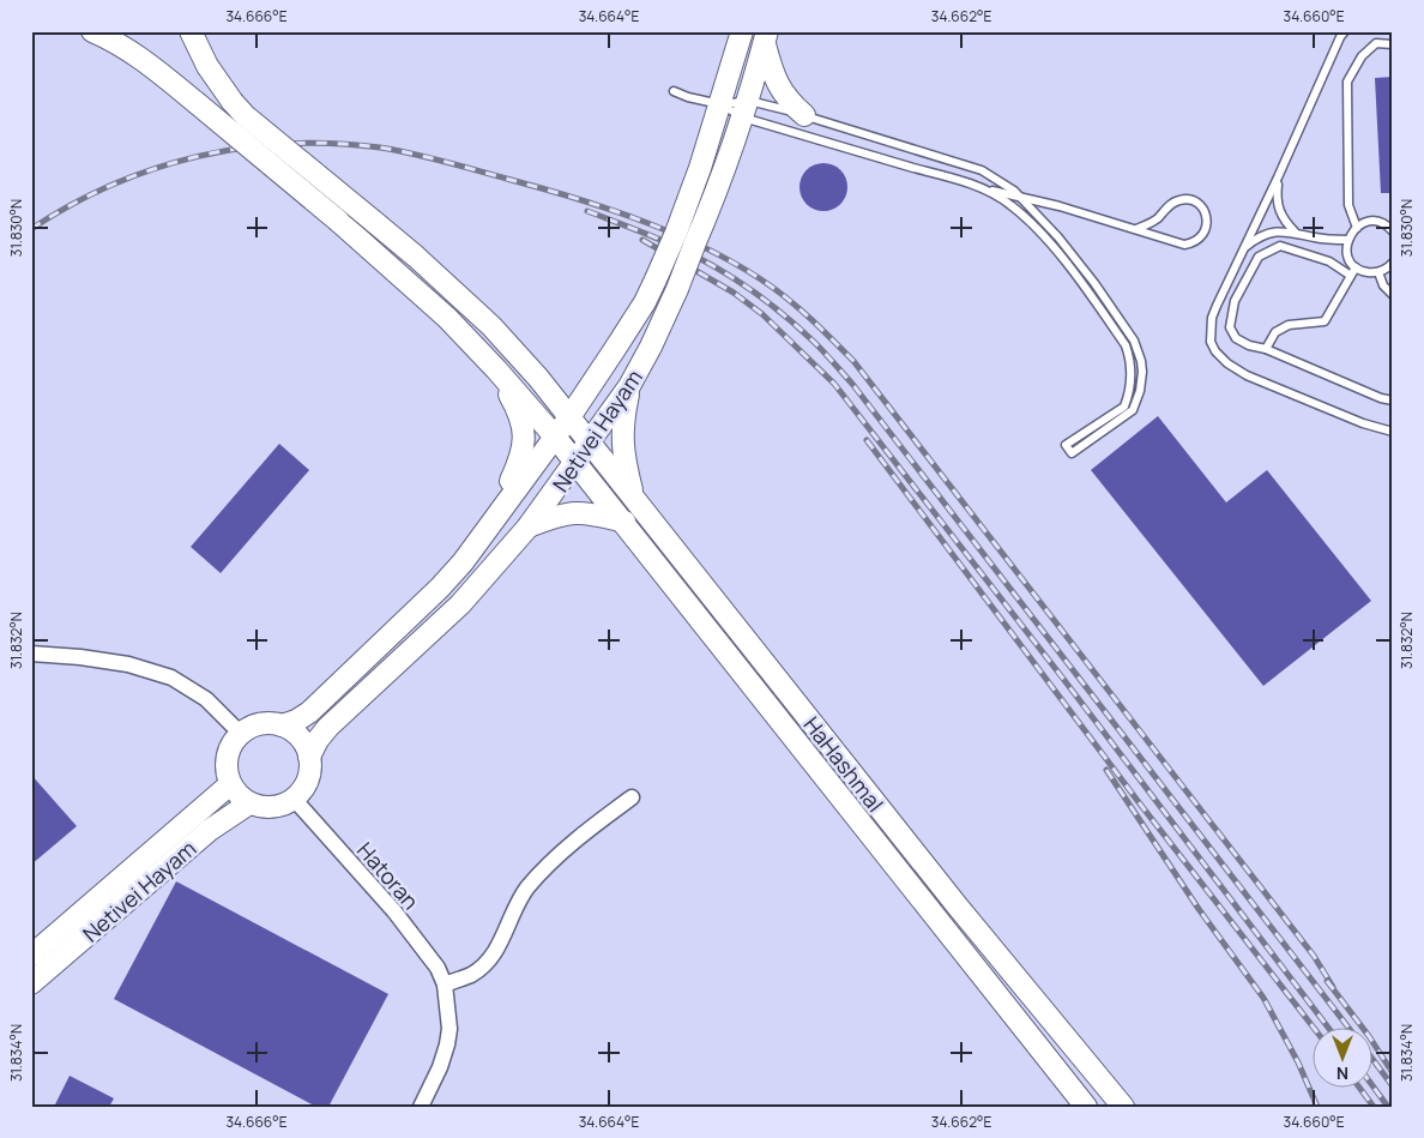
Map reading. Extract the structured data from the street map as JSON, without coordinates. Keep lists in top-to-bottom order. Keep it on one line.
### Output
{"streets":{"street":["Netivei Hayam","HaHashmal","Hatoran"]},"crossings":[["Netivei Hayam","HaHashmal"],["Netivei Hayam","Hatoran"]],"north":"bottom","coordinates":["34.666°E","34.664°E","34.662°E","34.660°E","31.830°N","31.832°N","31.834°N"]}
